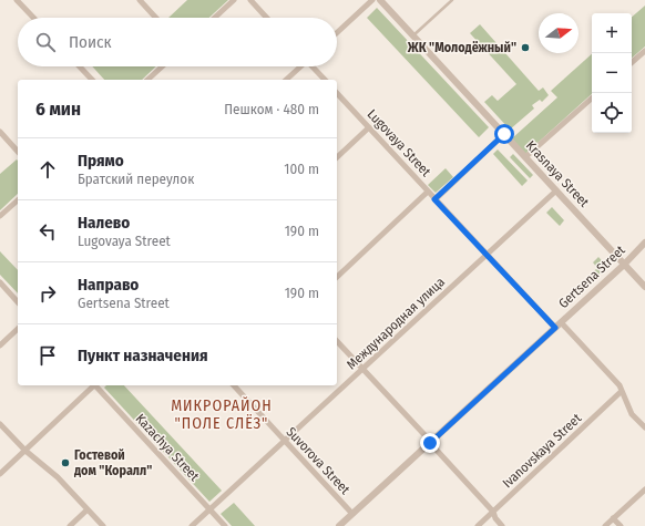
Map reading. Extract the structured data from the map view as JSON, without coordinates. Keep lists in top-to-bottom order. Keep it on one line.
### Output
{"streets":{"street":["Lugovaya Street","Krasnaya Street","Gertsena Street","Международная улица","Kazachya Street","Ivanovskaya Street","Suvorova Street"]},"crossings":[["Lugovaya Street","Gertsena Street"],["Lugovaya Street","Международная улица"],["Krasnaya Street","Gertsena Street"],["Krasnaya Street","Международная улица"],["Gertsena Street","Suvorova Street"],["Международная улица","Kazachya Street"],["Международная улица","Suvorova Street"]],"districts":["МИКРОРАЙОН \"ПОЛЕ СЛЁЗ\""],"places":["ЖК \"Молодёжный\"","Гостевой дом \"Коралл\""],"north":"right","page":{"map_buttons":["+","−"],"search":"Поиск","heading":["6 мин","Пешком · 480 m"],"list":[["Прямо","Братский переулок","100 m"],["Налево","Lugovaya Street","190 m"],["Направо","Gertsena Street","190 m"],"Пункт назначения"]}}
